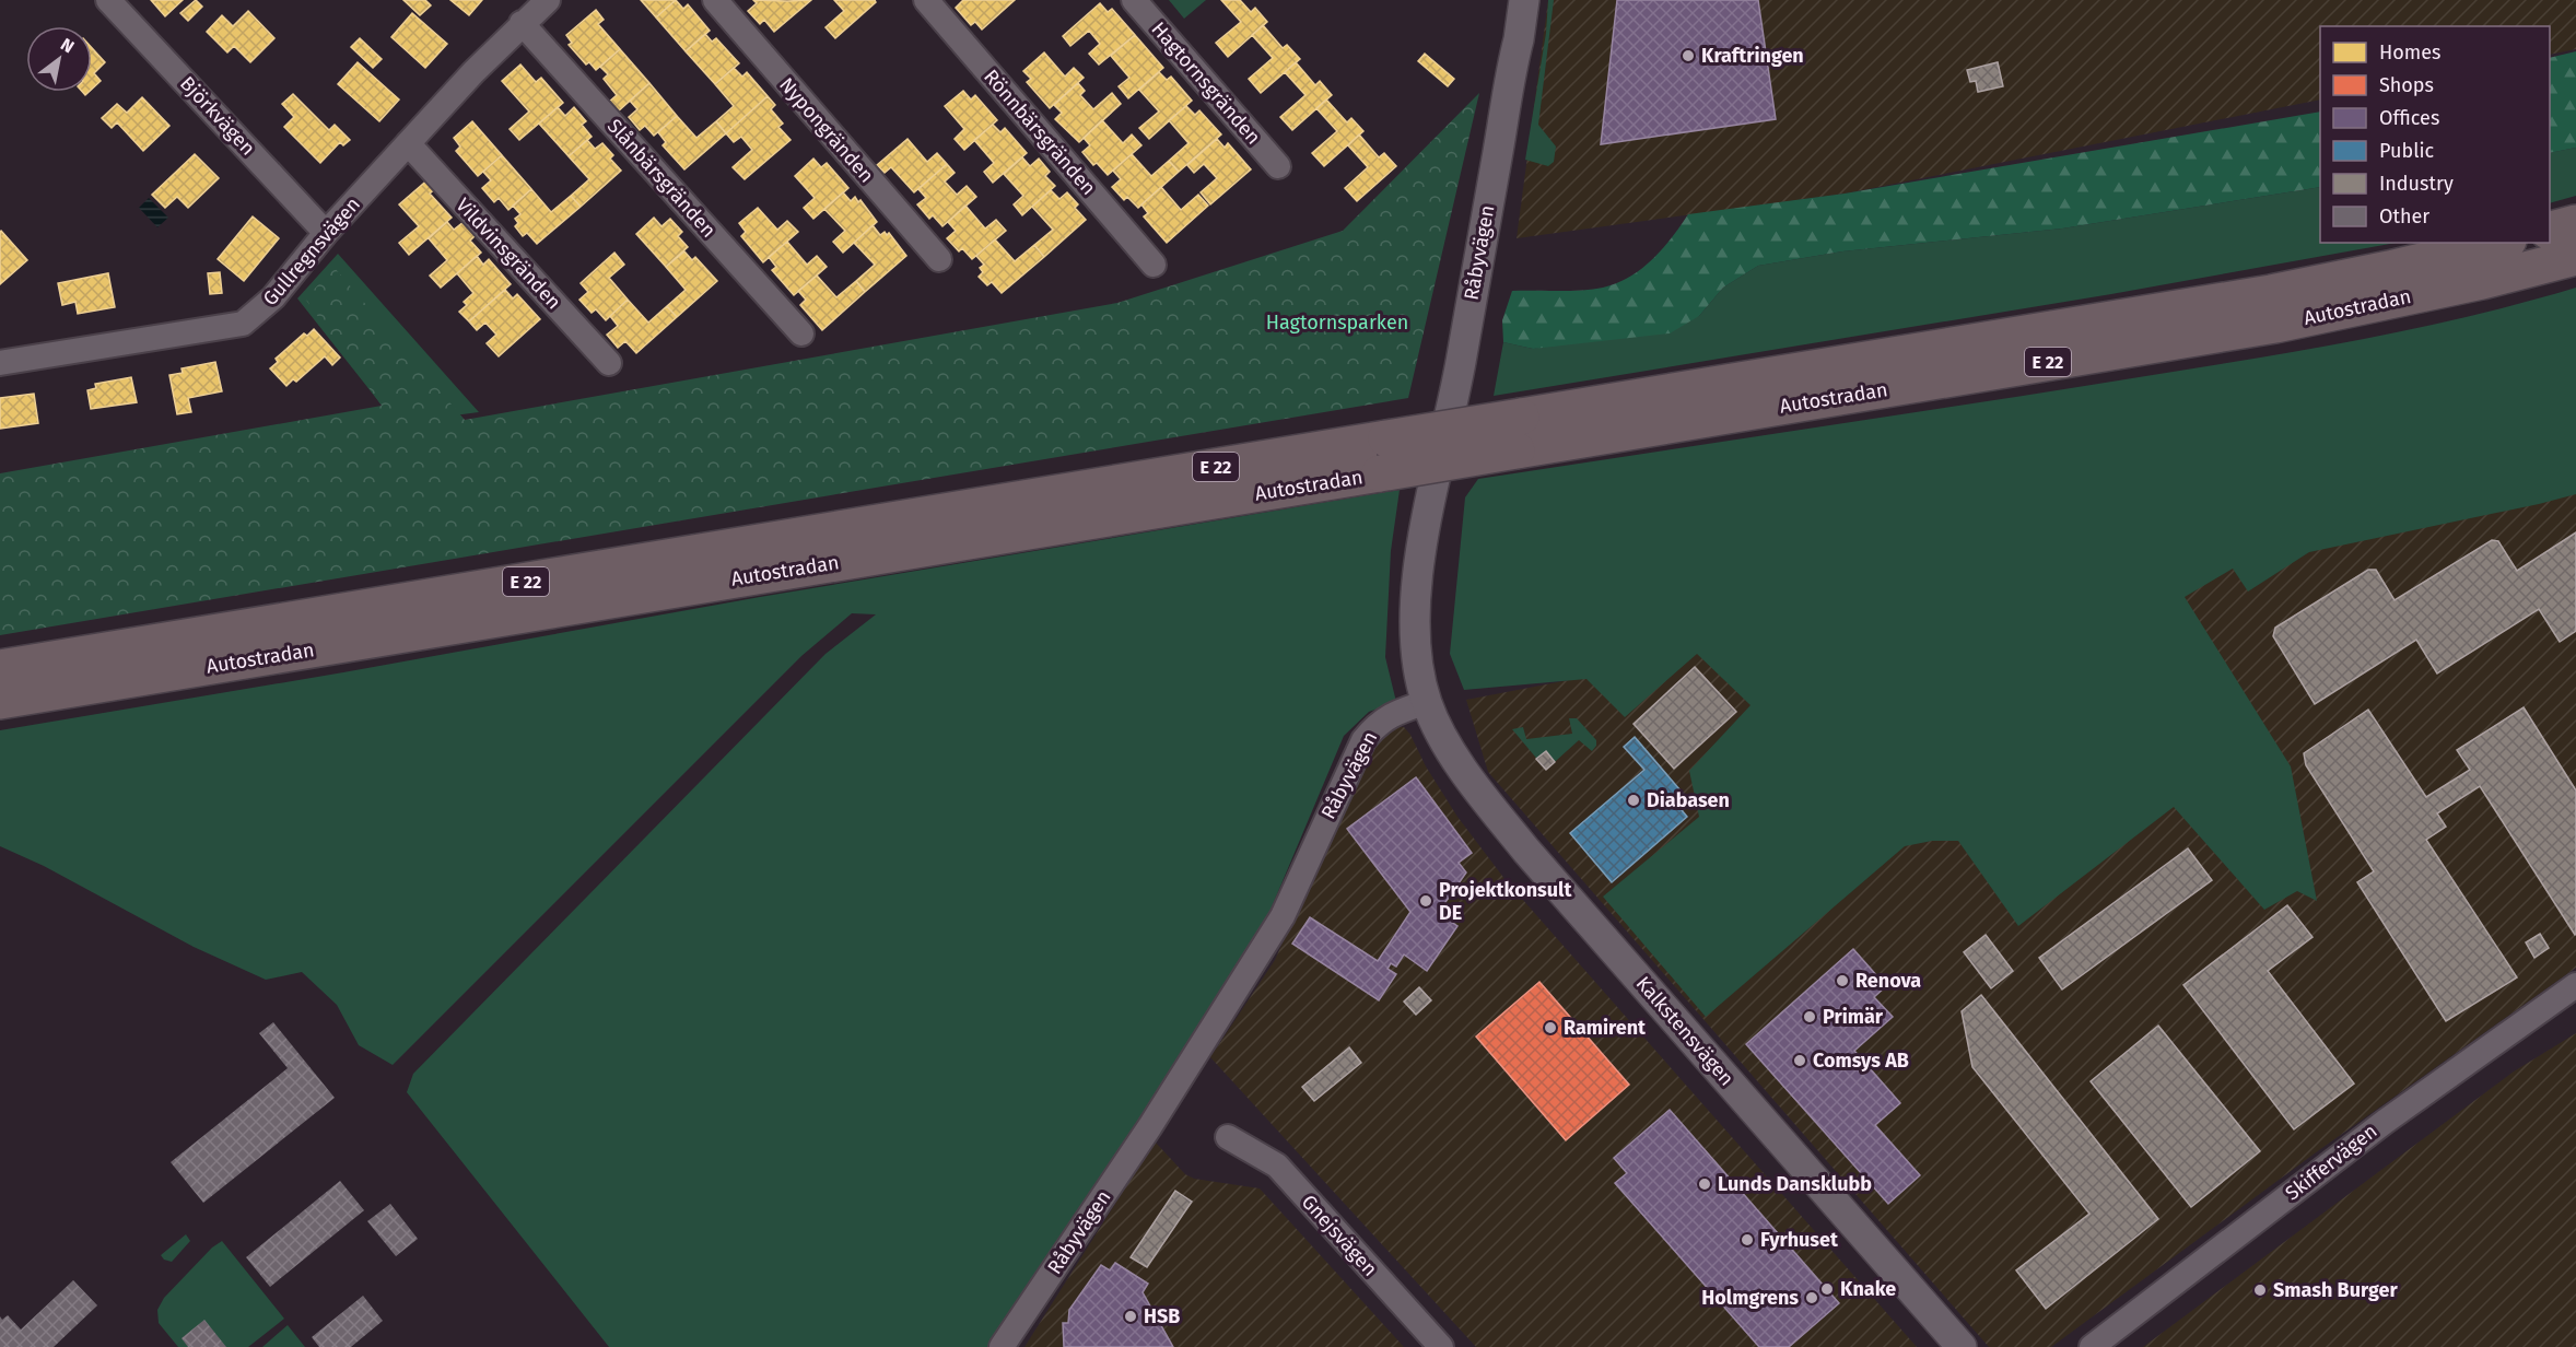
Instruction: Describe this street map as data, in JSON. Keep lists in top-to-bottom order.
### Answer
{
  "streets": {
    "highway": ["Autostradan", "E 22"],
    "street": [
      "Hagtornsgränden",
      "Björkvägen",
      "Nypongränden",
      "Rönnbärsgränden",
      "Slånbärsgränden",
      "Gullregnsvägen",
      "Råbyvägen",
      "Vildvinsgränden",
      "Kalkstensvägen",
      "Skiffervägen",
      "Gnejsvägen"
    ]
  },
  "crossings": [
    ["Björkvägen", "Gullregnsvägen"],
    ["Slånbärsgränden", "Gullregnsvägen"],
    ["Gullregnsvägen", "Vildvinsgränden"],
    ["Råbyvägen", "Kalkstensvägen"]
  ],
  "parks": ["Hagtornsparken"],
  "places": [
    "Kraftringen",
    "Diabasen",
    "Projektkonsult DE",
    "Renova",
    "Primär",
    "Ramirent",
    "Comsys AB",
    "Lunds Dansklubb",
    "Fyrhuset",
    "Knake",
    "Smash Burger",
    "Holmgrens",
    "HSB"
  ],
  "legend": [
    "Homes",
    "Shops",
    "Offices",
    "Public",
    "Industry",
    "Other"
  ],
  "north": "top right"
}
